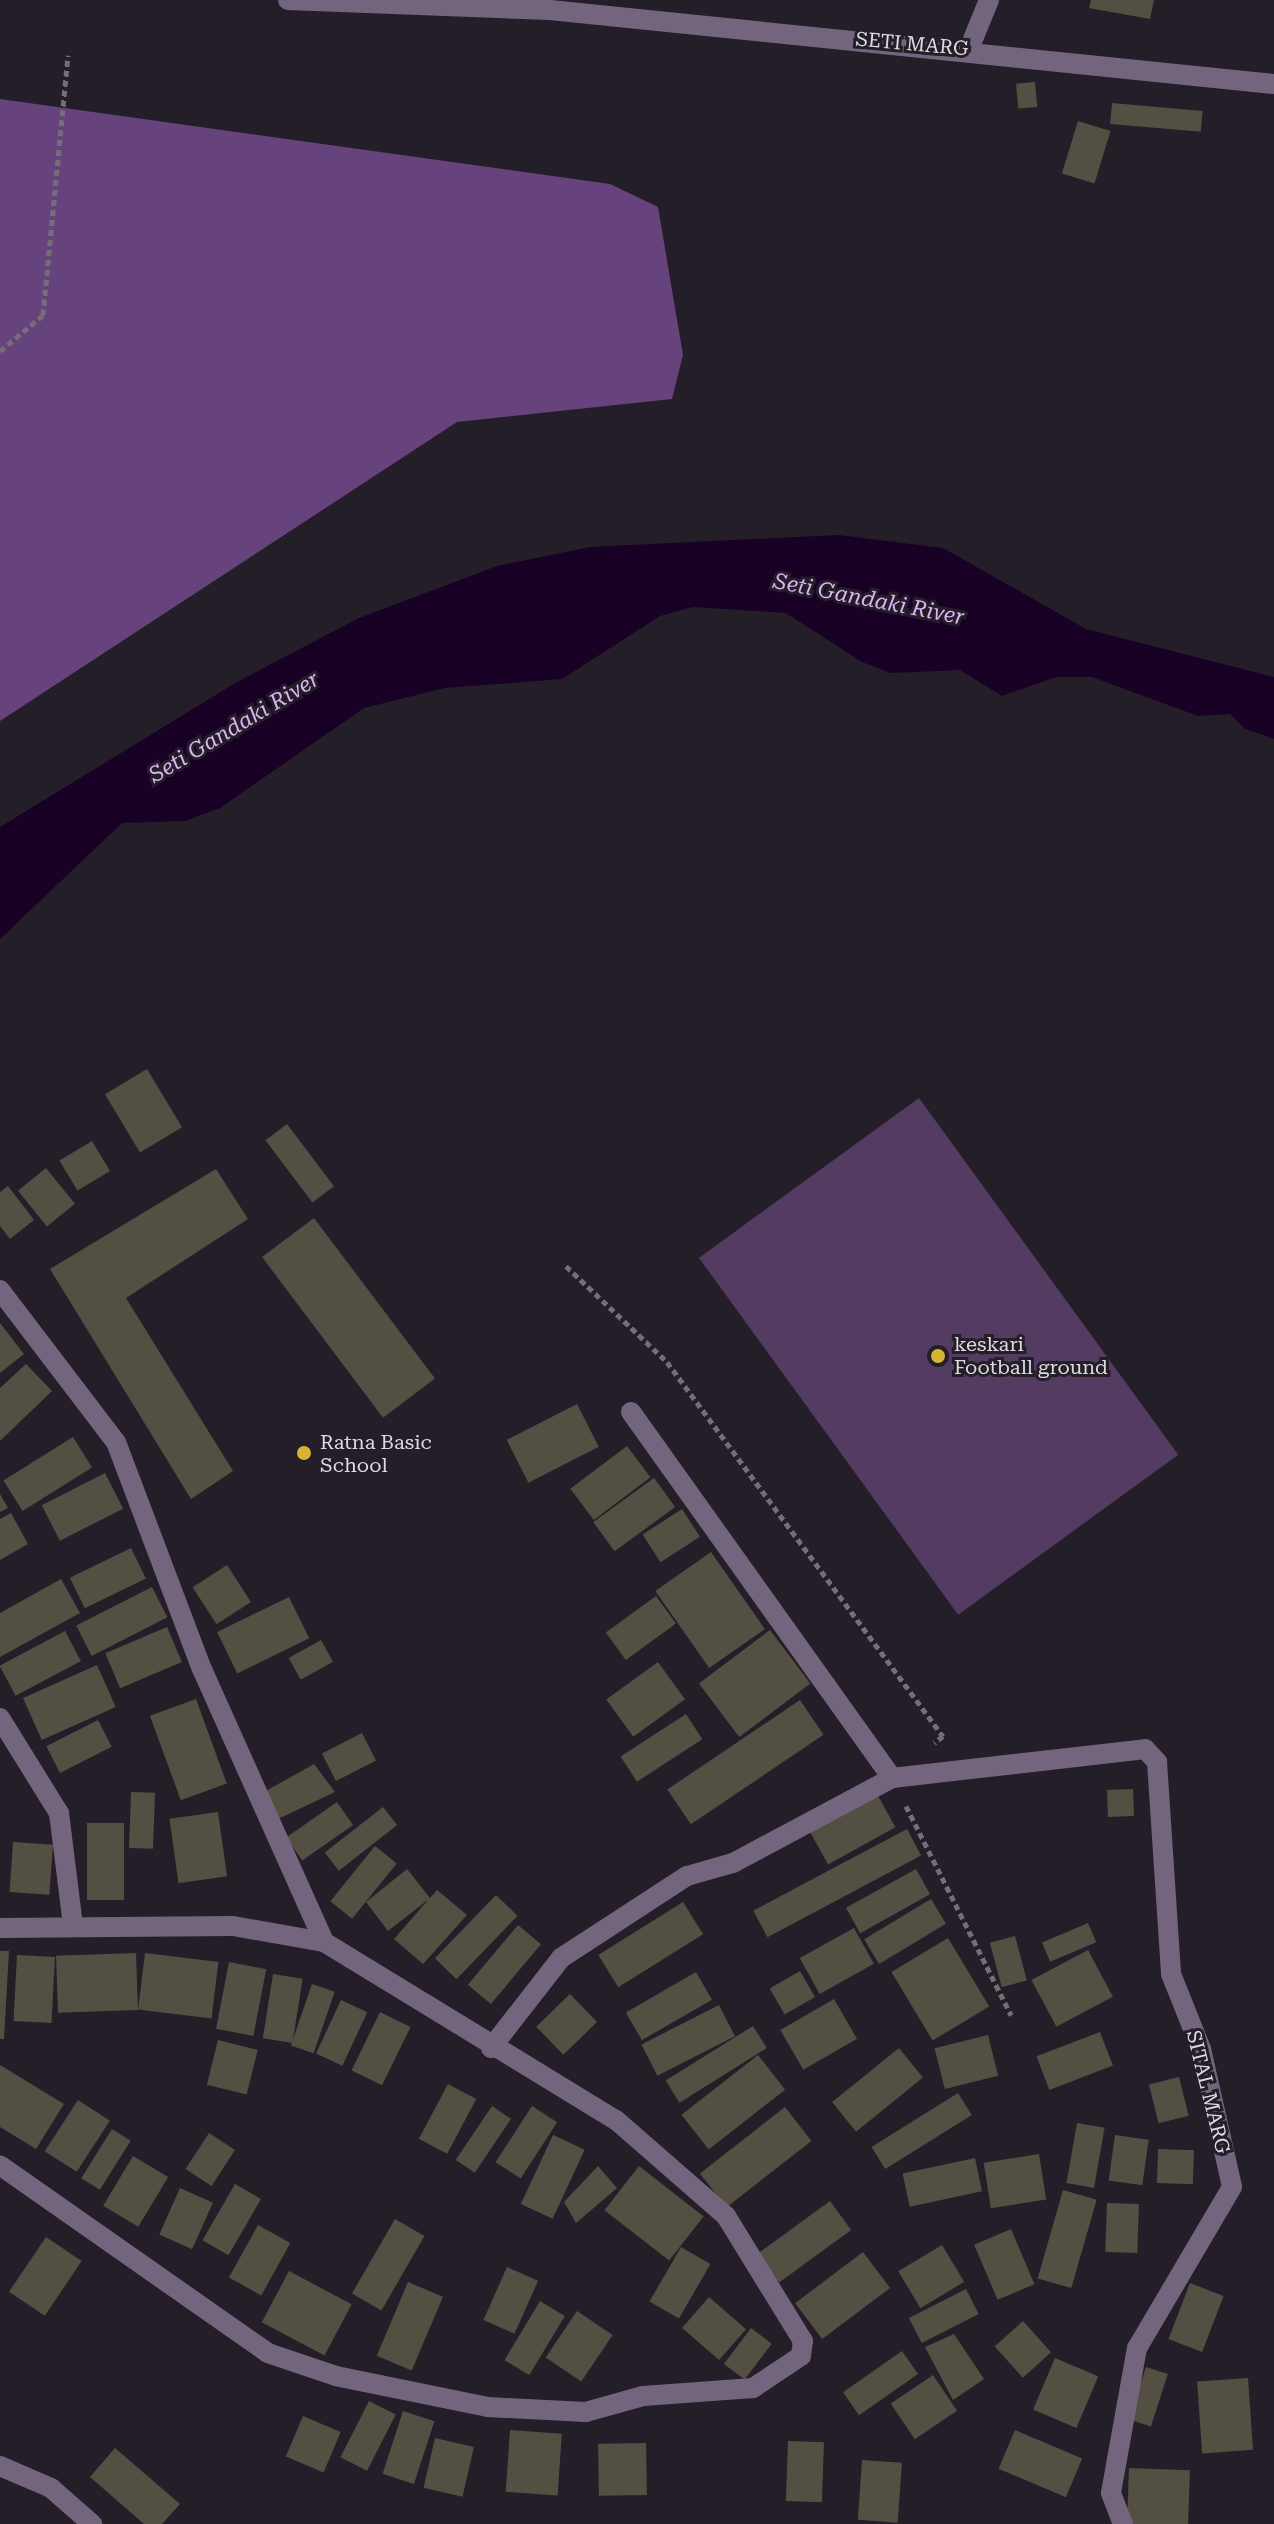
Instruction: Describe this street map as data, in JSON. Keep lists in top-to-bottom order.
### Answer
{
  "streets": {
    "street": ["SETI MARG", "SITAL MARG"]
  },
  "water": ["Seti Gandaki River"],
  "places": ["keskari Football ground", "Ratna Basic School"]
}
